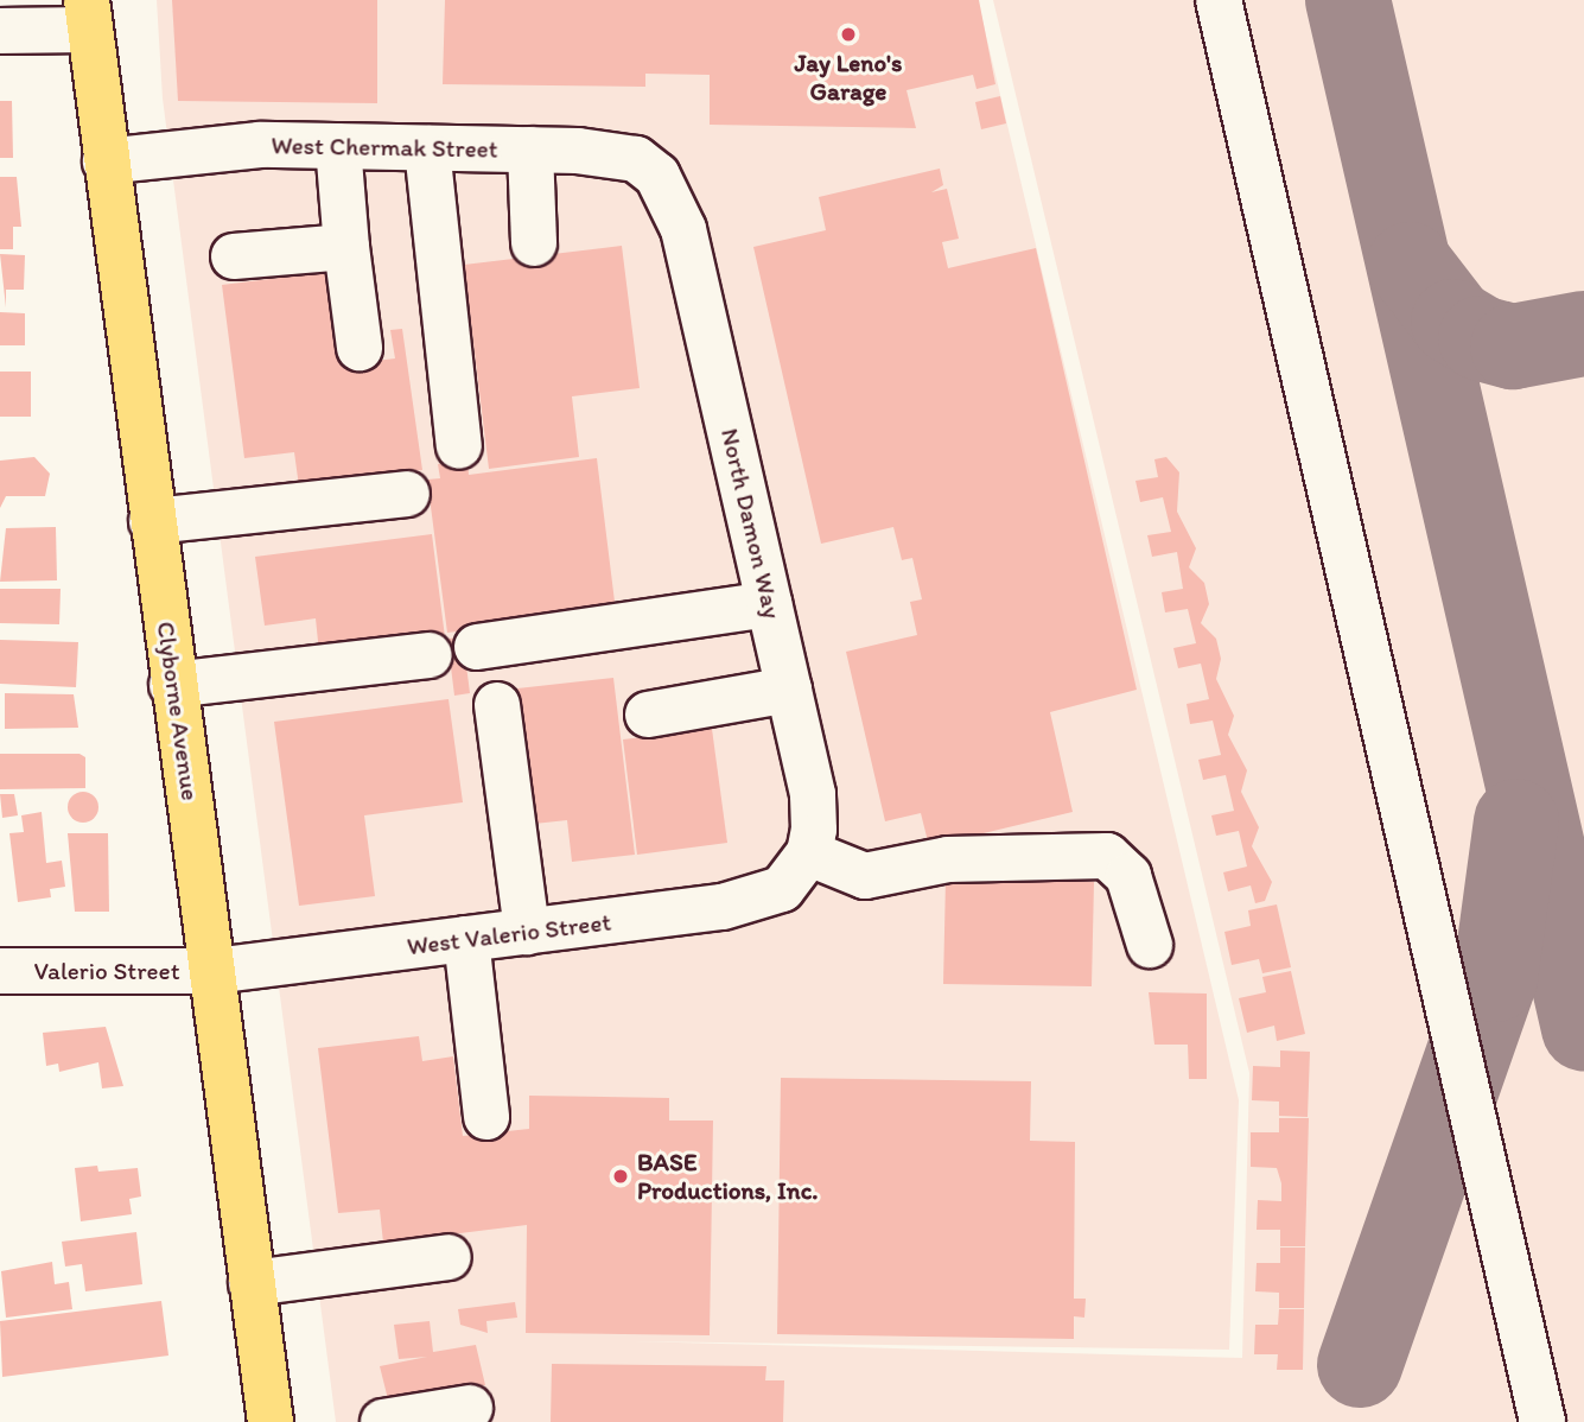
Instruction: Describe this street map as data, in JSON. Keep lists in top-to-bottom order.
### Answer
{
  "streets": {
    "main road": ["Clyborne Avenue"],
    "street": [
      "West Chermak Street",
      "North Damon Way",
      "West Valerio Street",
      "Valerio Street"
    ]
  },
  "crossings": [
    ["West Chermak Street", "North Damon Way"],
    ["West Chermak Street", "Clyborne Avenue"],
    ["North Damon Way", "West Valerio Street"],
    ["Clyborne Avenue", "West Valerio Street"],
    ["Clyborne Avenue", "Valerio Street"],
    ["West Valerio Street", "Valerio Street"]
  ],
  "places": ["Jay Leno's Garage", "BASE Productions, Inc."]
}
